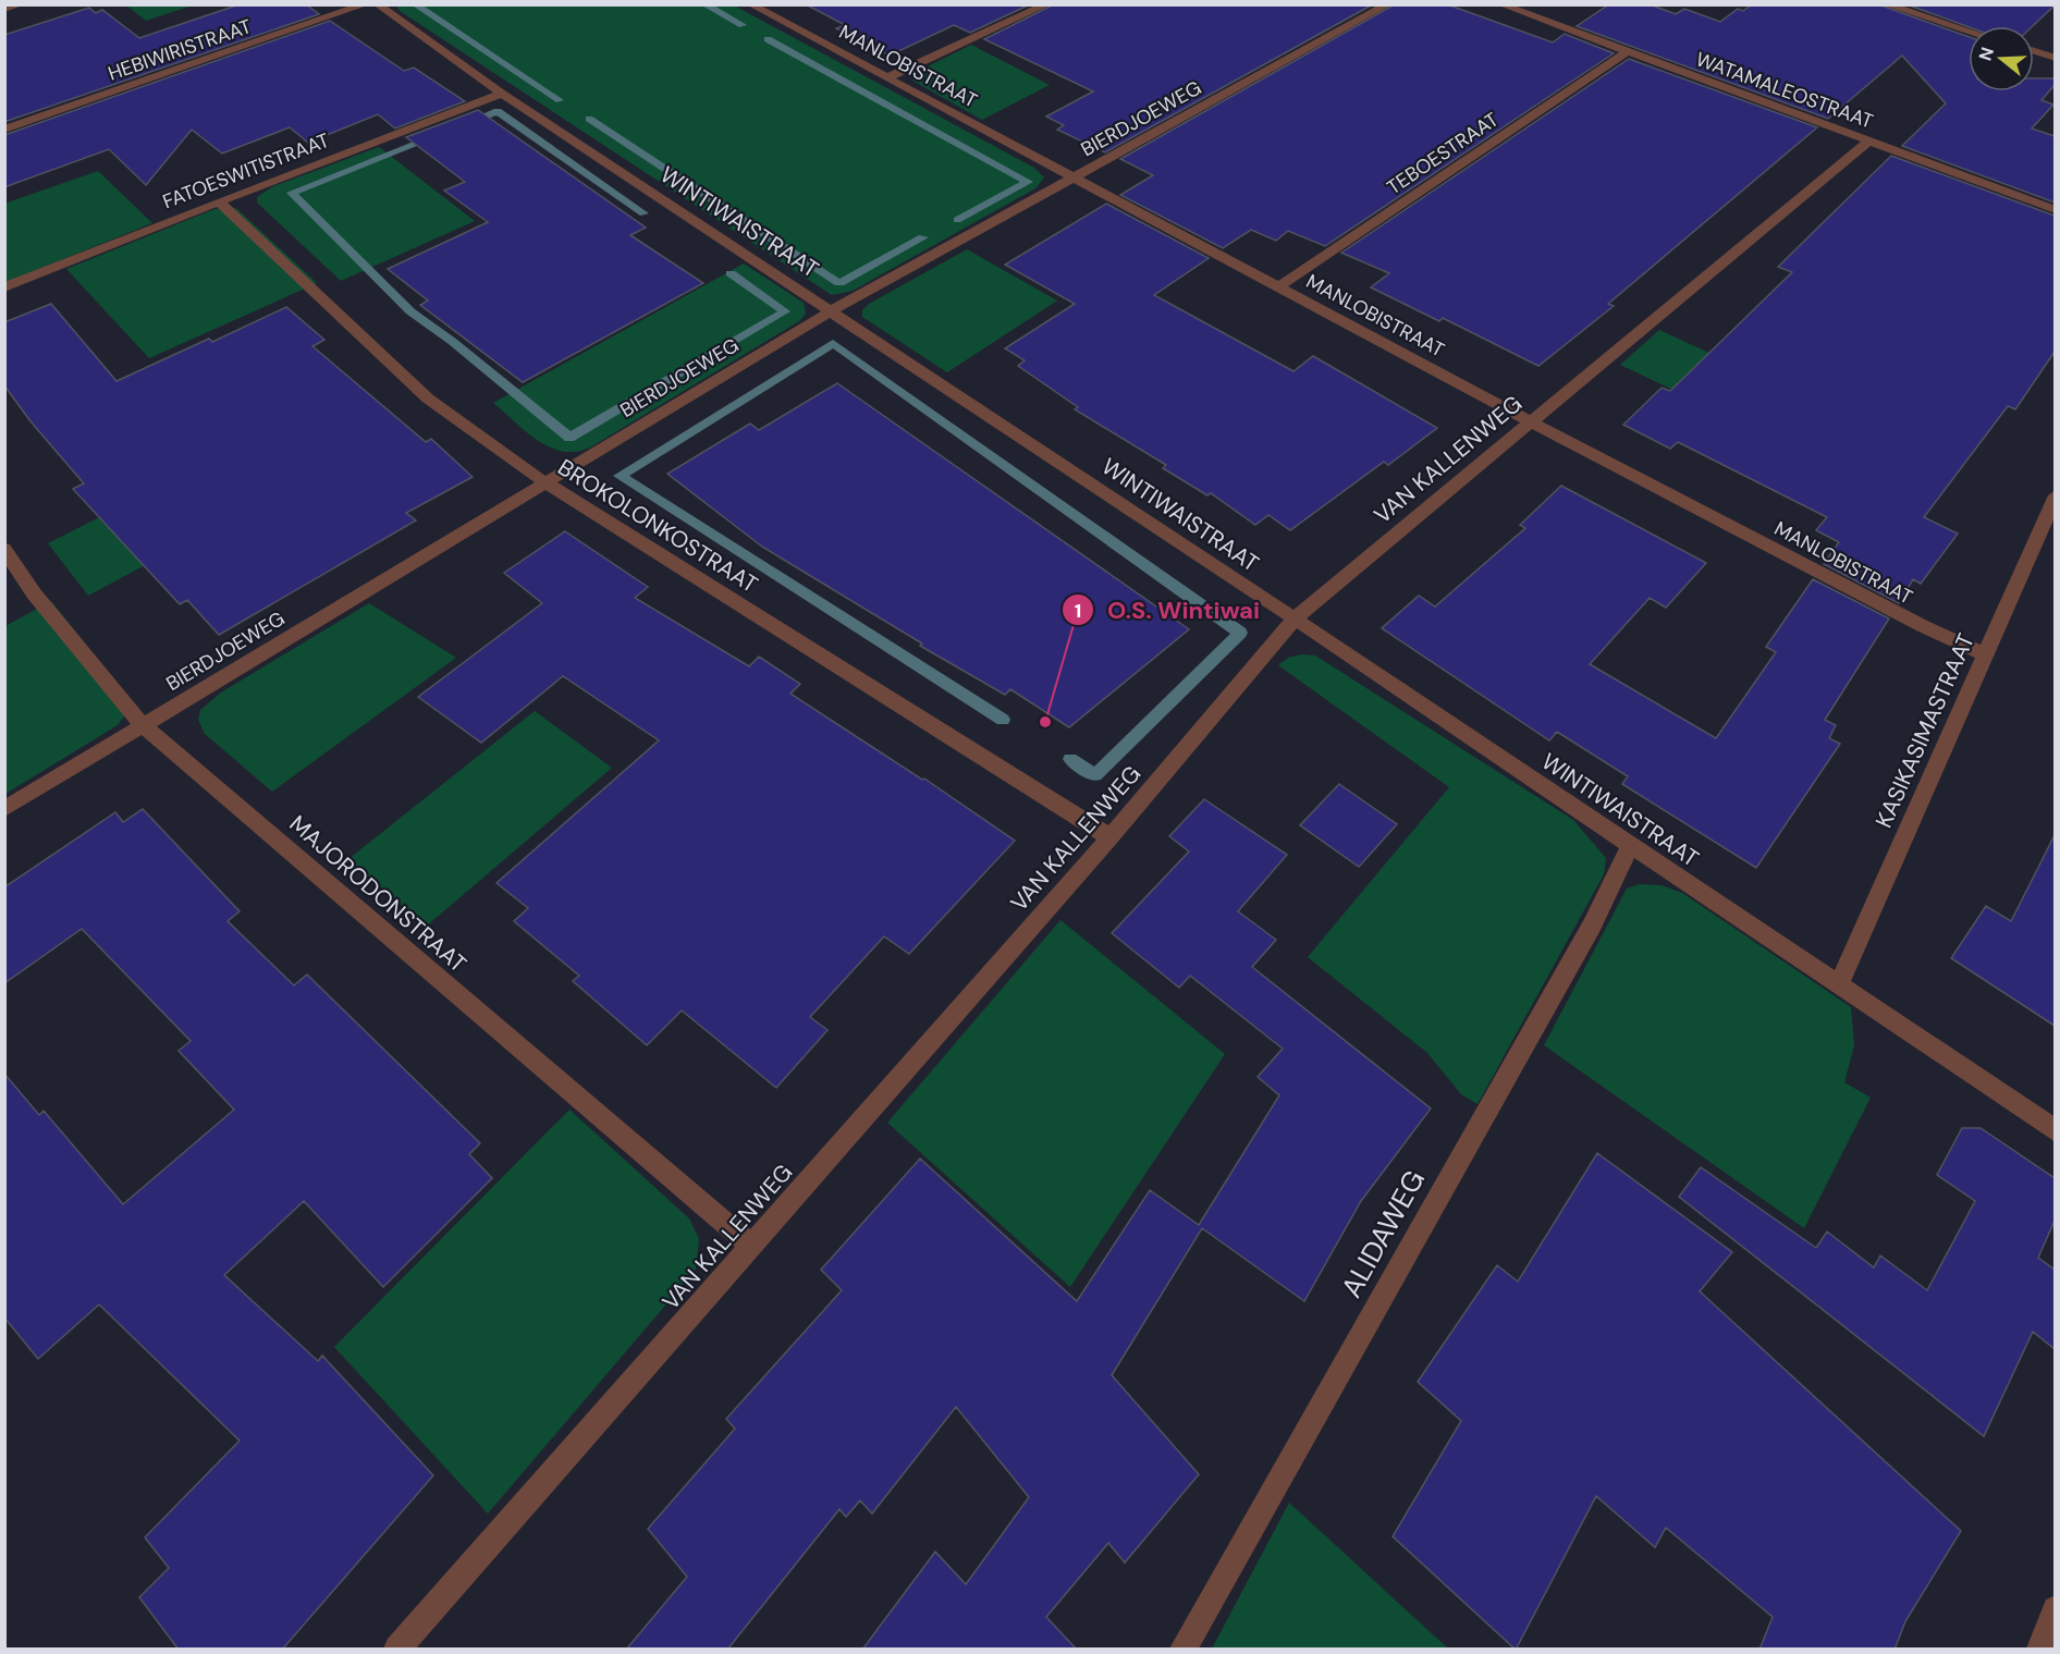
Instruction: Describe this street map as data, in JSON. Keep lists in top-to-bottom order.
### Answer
{
  "streets": {
    "street": [
      "HEBIWIRISTRAAT",
      "MANLOBISTRAAT",
      "WATAMALEOSTRAAT",
      "BIERDJOEWEG",
      "TEBOESTRAAT",
      "FATOESWITISTRAAT",
      "WINTIWAISTRAAT",
      "VAN KALLENWEG",
      "BROKOLONKOSTRAAT",
      "KASIKASIMASTRAAT",
      "MAJORODONSTRAAT",
      "ALIDAWEG"
    ]
  },
  "crossings": [
    ["MANLOBISTRAAT", "BIERDJOEWEG"],
    ["MANLOBISTRAAT", "TEBOESTRAAT"],
    ["MANLOBISTRAAT", "VAN KALLENWEG"],
    ["MANLOBISTRAAT", "KASIKASIMASTRAAT"],
    ["WATAMALEOSTRAAT", "TEBOESTRAAT"],
    ["WATAMALEOSTRAAT", "VAN KALLENWEG"],
    ["BIERDJOEWEG", "WINTIWAISTRAAT"],
    ["BIERDJOEWEG", "BROKOLONKOSTRAAT"],
    ["BIERDJOEWEG", "MAJORODONSTRAAT"],
    ["FATOESWITISTRAAT", "WINTIWAISTRAAT"],
    ["FATOESWITISTRAAT", "BROKOLONKOSTRAAT"],
    ["WINTIWAISTRAAT", "VAN KALLENWEG"],
    ["WINTIWAISTRAAT", "KASIKASIMASTRAAT"],
    ["WINTIWAISTRAAT", "ALIDAWEG"],
    ["VAN KALLENWEG", "BROKOLONKOSTRAAT"],
    ["VAN KALLENWEG", "MAJORODONSTRAAT"]
  ],
  "places": ["O.S. Wintiwai"],
  "north": "left"
}
